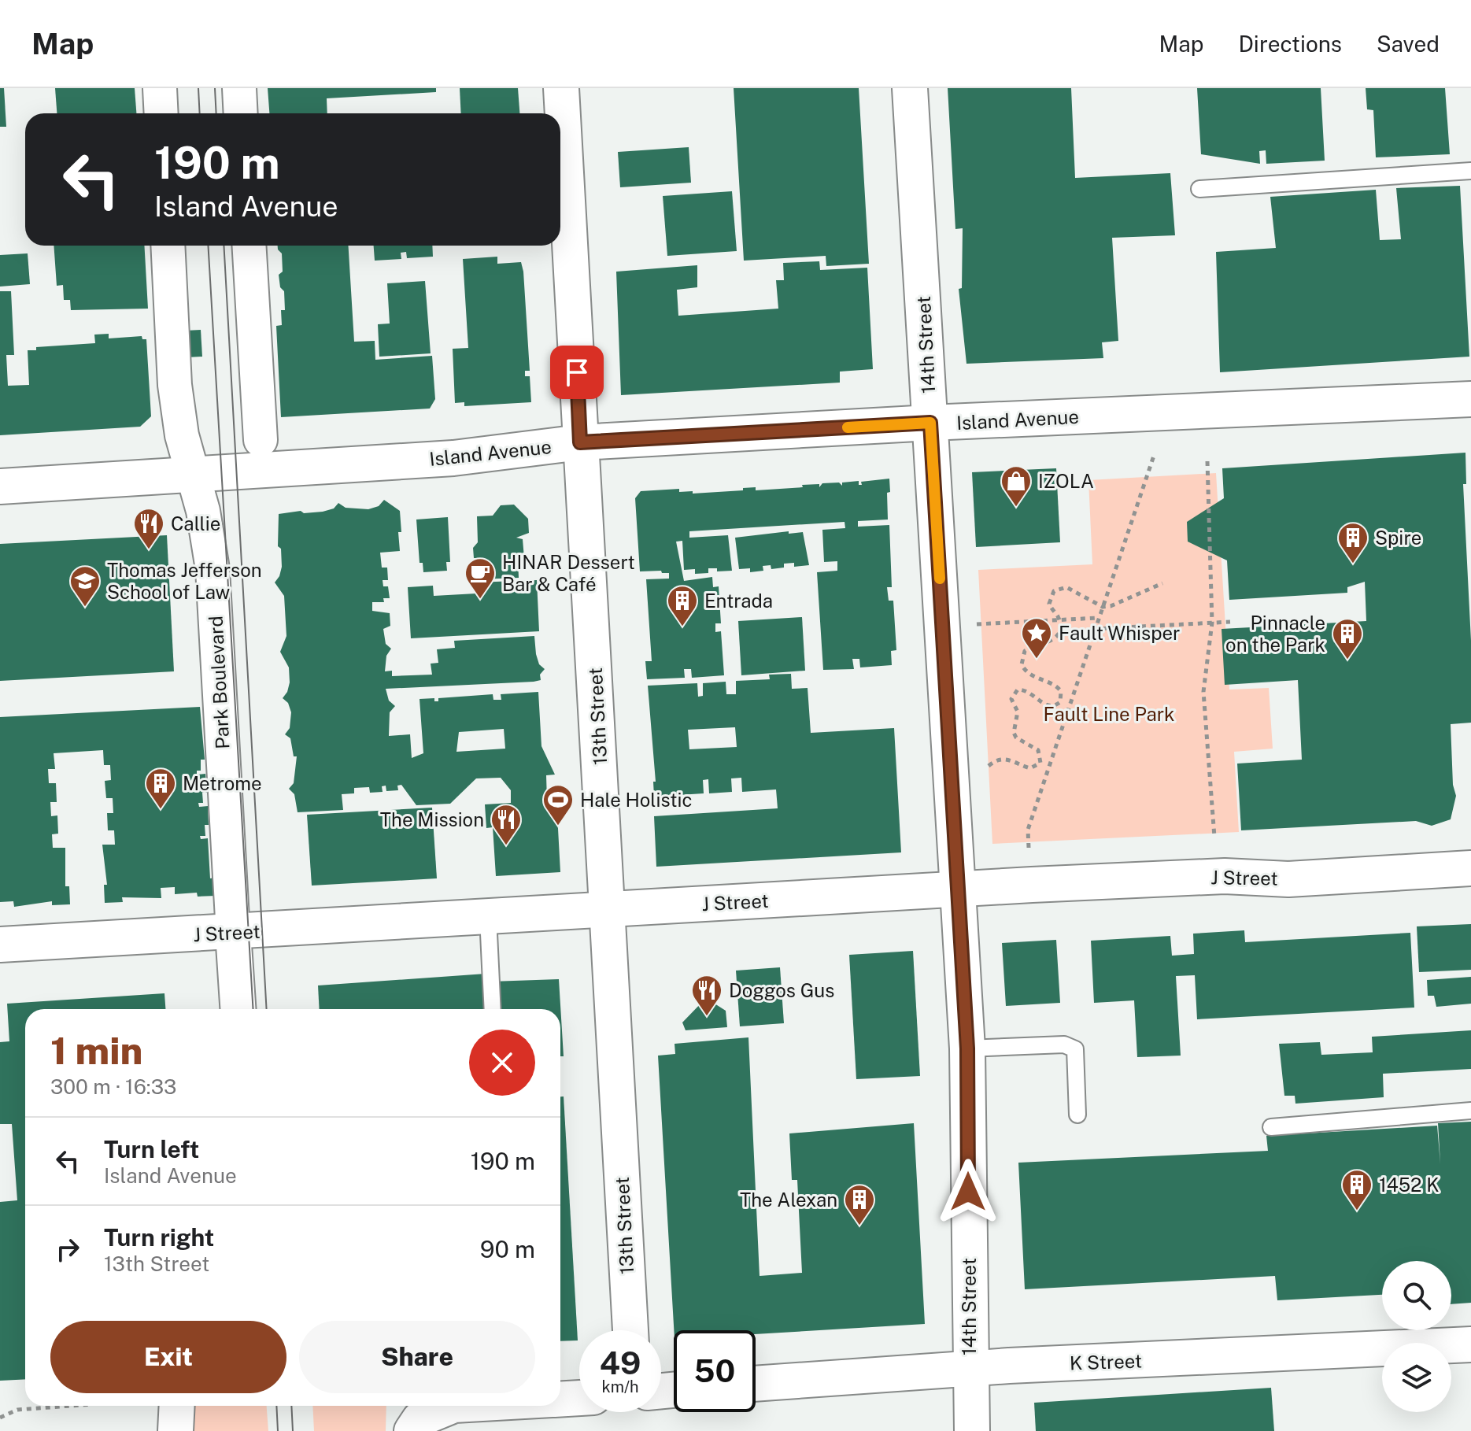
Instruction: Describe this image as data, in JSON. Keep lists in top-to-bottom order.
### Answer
{
  "streets": {
    "main road": [
      "14th Street",
      "Island Avenue",
      "Park Boulevard",
      "13th Street",
      "J Street",
      "K Street"
    ]
  },
  "crossings": [
    ["14th Street", "Island Avenue"],
    ["14th Street", "J Street"],
    ["14th Street", "K Street"],
    ["Island Avenue", "Park Boulevard"],
    ["Island Avenue", "13th Street"],
    ["Park Boulevard", "J Street"],
    ["13th Street", "J Street"]
  ],
  "parks": ["Fault Line Park"],
  "places": {
    "shop": ["IZOLA"],
    "restaurant": ["Callie", "The Mission", "Doggos Gus"],
    "building": [
      "Spire",
      "Entrada",
      "Pinnacle on the Park",
      "Metrome",
      "1452 K",
      "The Alexan"
    ],
    "cafe": ["HINAR Dessert Bar & Café"],
    "school or university": ["Thomas Jefferson School of Law"],
    "place": ["Fault Whisper"],
    "sports": ["Hale Holistic"]
  },
  "page": {
    "header": "Map",
    "nav": ["Map", "Directions", "Saved"],
    "turn": ["190 m", "Island Avenue"],
    "heading": ["1 min", "300 m · 16:33"],
    "list": [
      {
        "name": "Turn left",
        "note": "Island Avenue",
        "value": "190 m"
      },
      {
        "name": "Turn right",
        "note": "13th Street",
        "value": "90 m"
      }
    ],
    "buttons": ["Exit", "Share"],
    "speed": "49 km/h",
    "limit": "50"
  }
}
